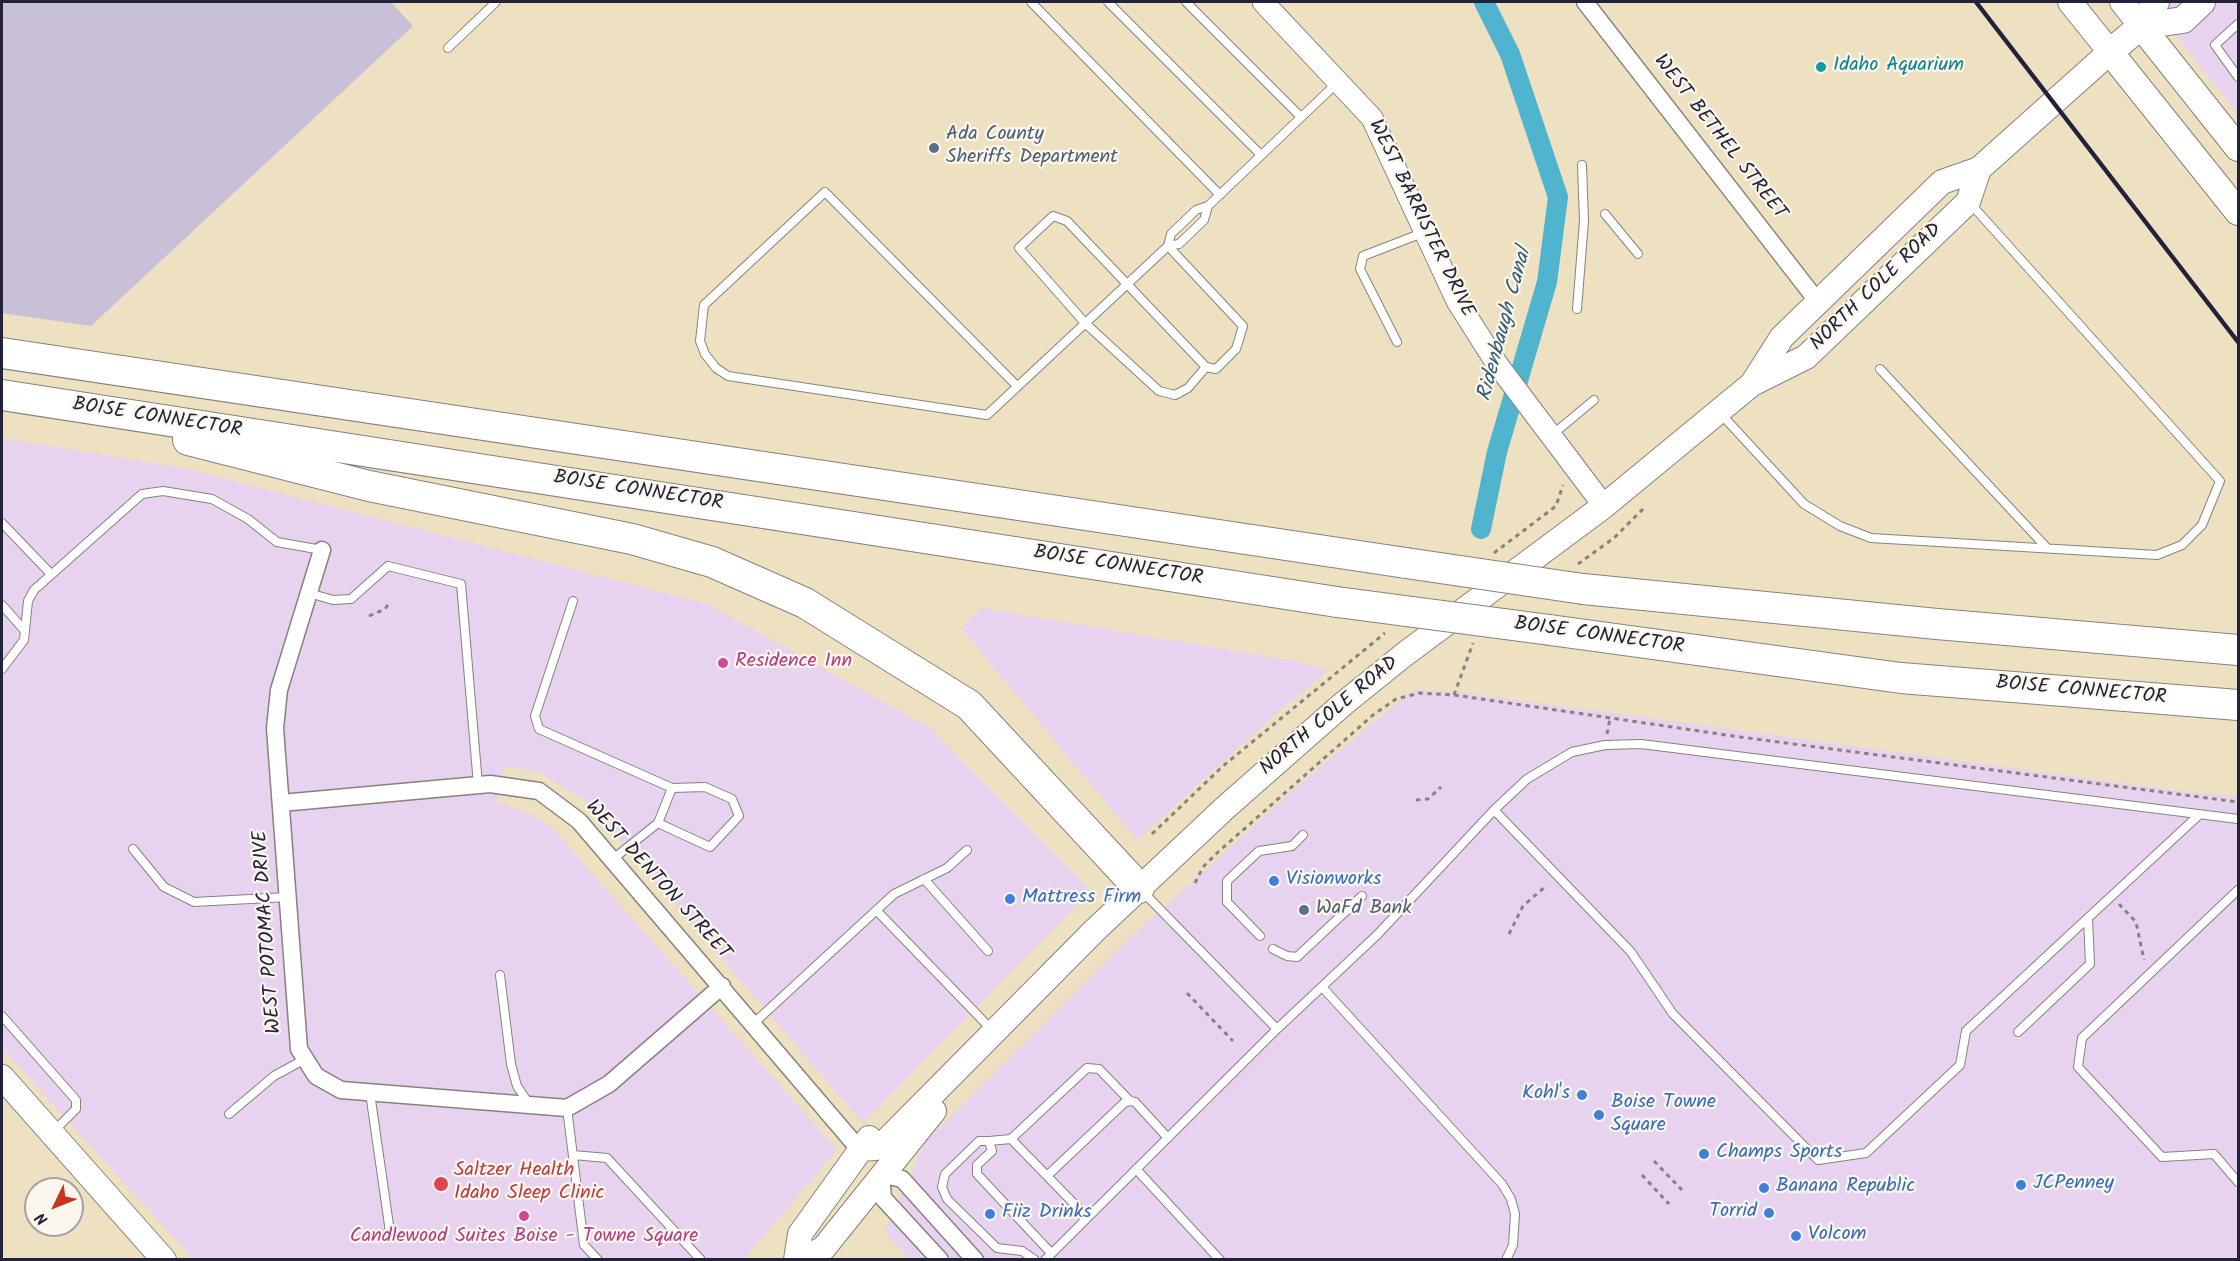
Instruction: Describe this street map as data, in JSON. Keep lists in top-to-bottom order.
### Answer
{
  "streets": {
    "highway": ["BOISE CONNECTOR"],
    "main road": ["NORTH COLE ROAD"],
    "street": [
      "WEST BETHEL STREET",
      "WEST BARRISTER DRIVE",
      "WEST DENTON STREET",
      "WEST POTOMAC DRIVE"
    ]
  },
  "crossings": [
    ["WEST BETHEL STREET", "NORTH COLE ROAD"],
    ["WEST BARRISTER DRIVE", "NORTH COLE ROAD"],
    ["NORTH COLE ROAD", "WEST DENTON STREET"],
    ["WEST DENTON STREET", "WEST POTOMAC DRIVE"]
  ],
  "water": ["Ridenbaugh Canal"],
  "places": [
    "Idaho Aquarium",
    "Ada County Sheriffs Department",
    "Residence Inn",
    "Visionworks",
    "Mattress Firm",
    "WaFd Bank",
    "Kohl's",
    "Boise Towne Square",
    "Champs Sports",
    "Saltzer Health Idaho Sleep Clinic",
    "JCPenney",
    "Banana Republic",
    "Torrid",
    "Fiiz Drinks",
    "Candlewood Suites Boise - Towne Square",
    "Volcom"
  ],
  "north": "bottom left"
}
